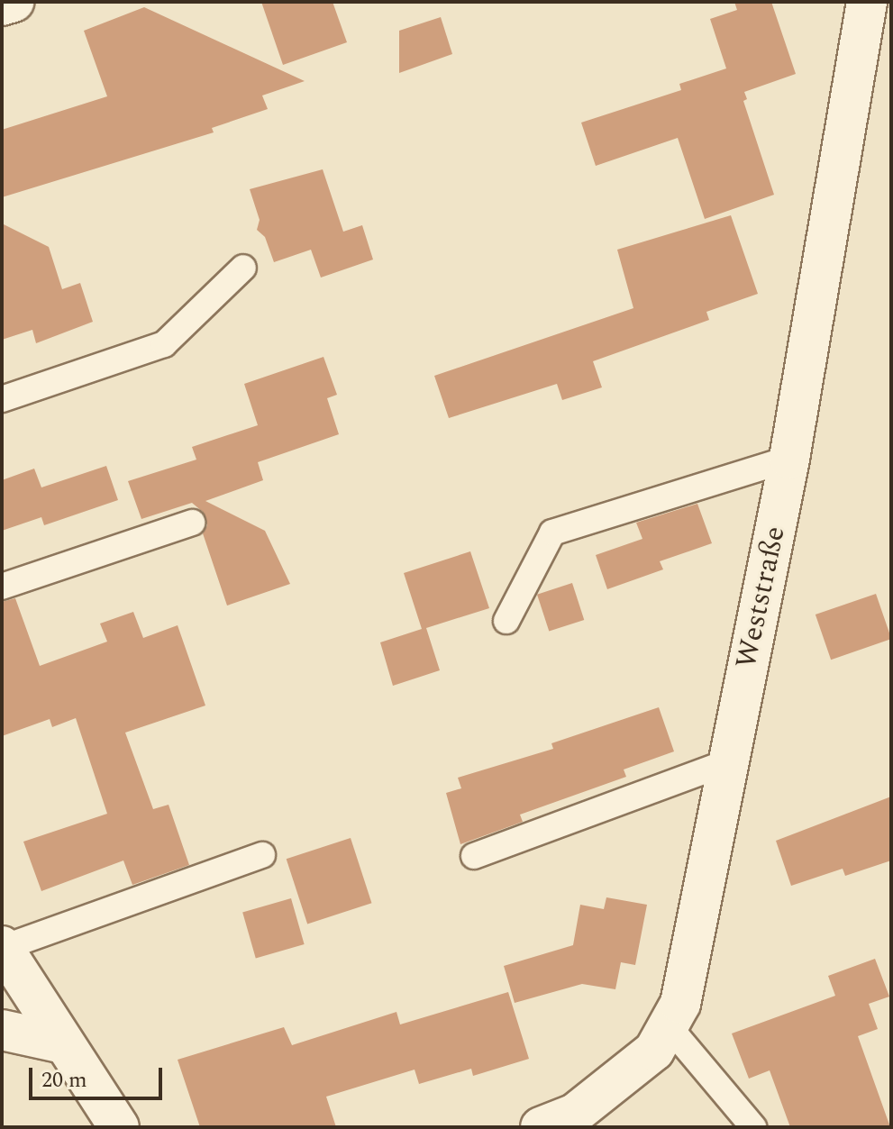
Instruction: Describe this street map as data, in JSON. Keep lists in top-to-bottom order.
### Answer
{
  "streets": {
    "street": ["Weststraße"]
  },
  "scale_bar": "20 m"
}
